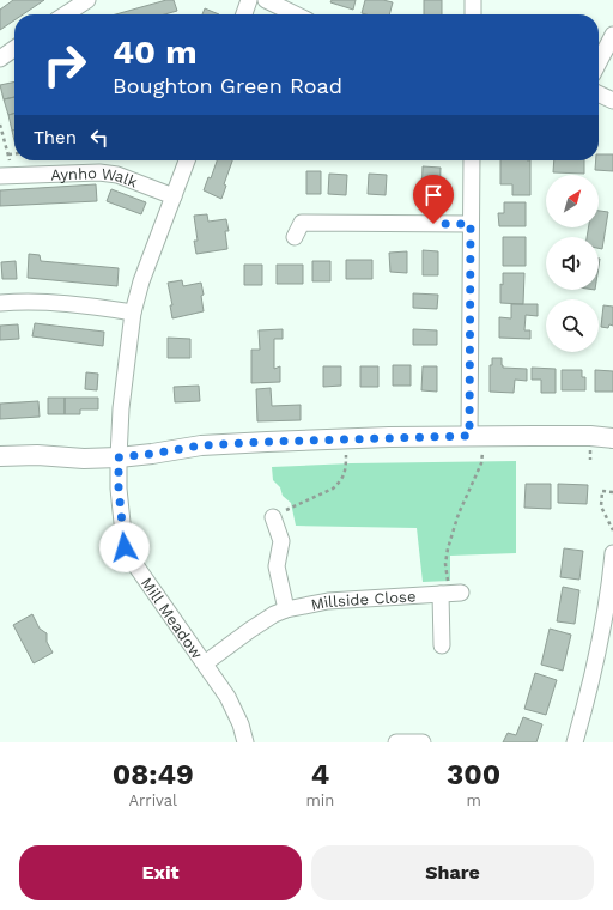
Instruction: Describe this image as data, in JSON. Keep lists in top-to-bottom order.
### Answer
{
  "streets": {
    "street": ["Aynho Walk", "Millside Close", "Mill Meadow"]
  },
  "crossings": [
    ["Aynho Walk", "Mill Meadow"],
    ["Millside Close", "Mill Meadow"]
  ],
  "north": "top right",
  "page": {
    "turn": ["40 m", "Boughton Green Road"],
    "then": "Then",
    "eta": [
      "08:49",
      "Arrival",
      "4",
      "min",
      "300",
      "m"
    ],
    "buttons": ["Exit", "Share"]
  }
}
